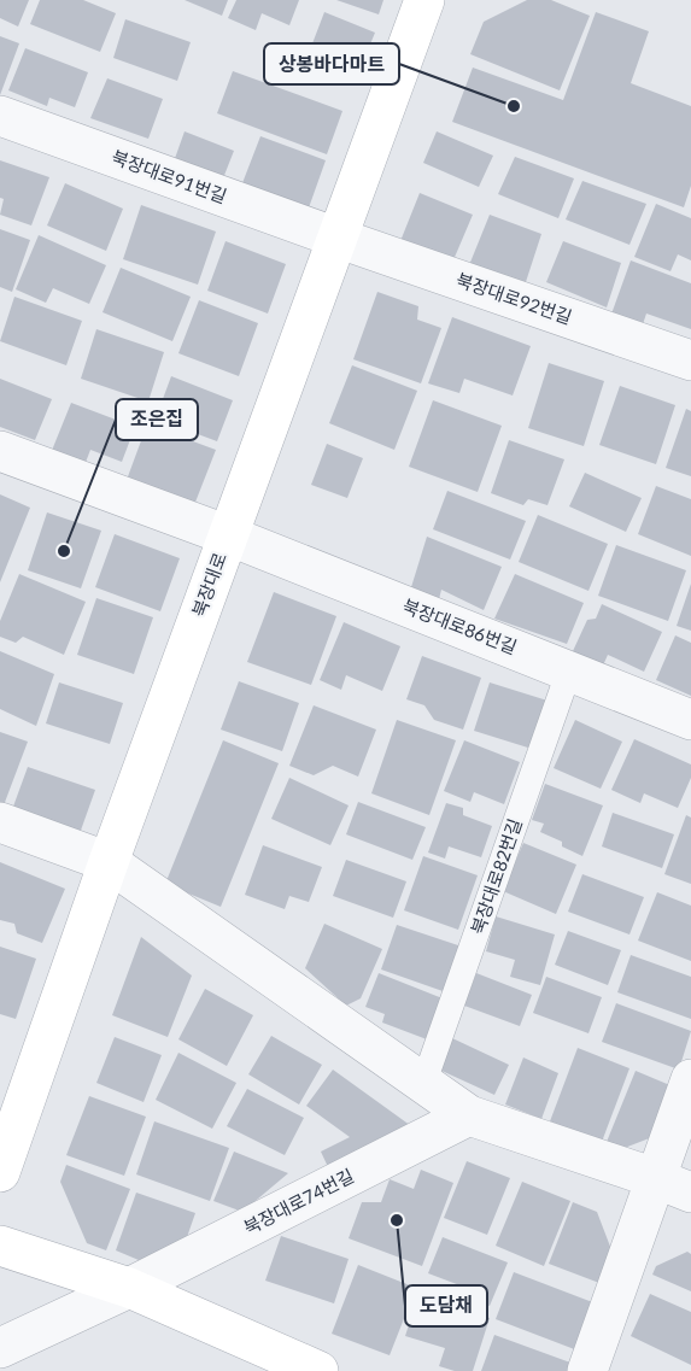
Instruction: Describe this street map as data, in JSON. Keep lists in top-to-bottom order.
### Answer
{
  "streets": {
    "street": [
      "북장대로91번길",
      "북장대로92번길",
      "북장대로",
      "북장대로86번길",
      "북장대로74번길"
    ],
    "lane": ["북장대로82번길"]
  },
  "crossings": [
    ["북장대로91번길", "북장대로92번길"],
    ["북장대로91번길", "북장대로"],
    ["북장대로92번길", "북장대로"],
    ["북장대로", "북장대로86번길"],
    ["북장대로86번길", "북장대로82번길"]
  ],
  "places": ["상봉바다마트", "조은집", "도담채"]
}
